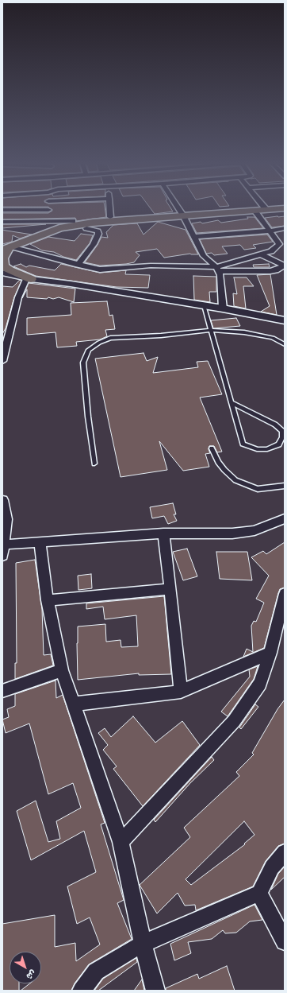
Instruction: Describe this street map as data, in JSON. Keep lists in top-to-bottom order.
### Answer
{
  "north": "bottom right"
}
